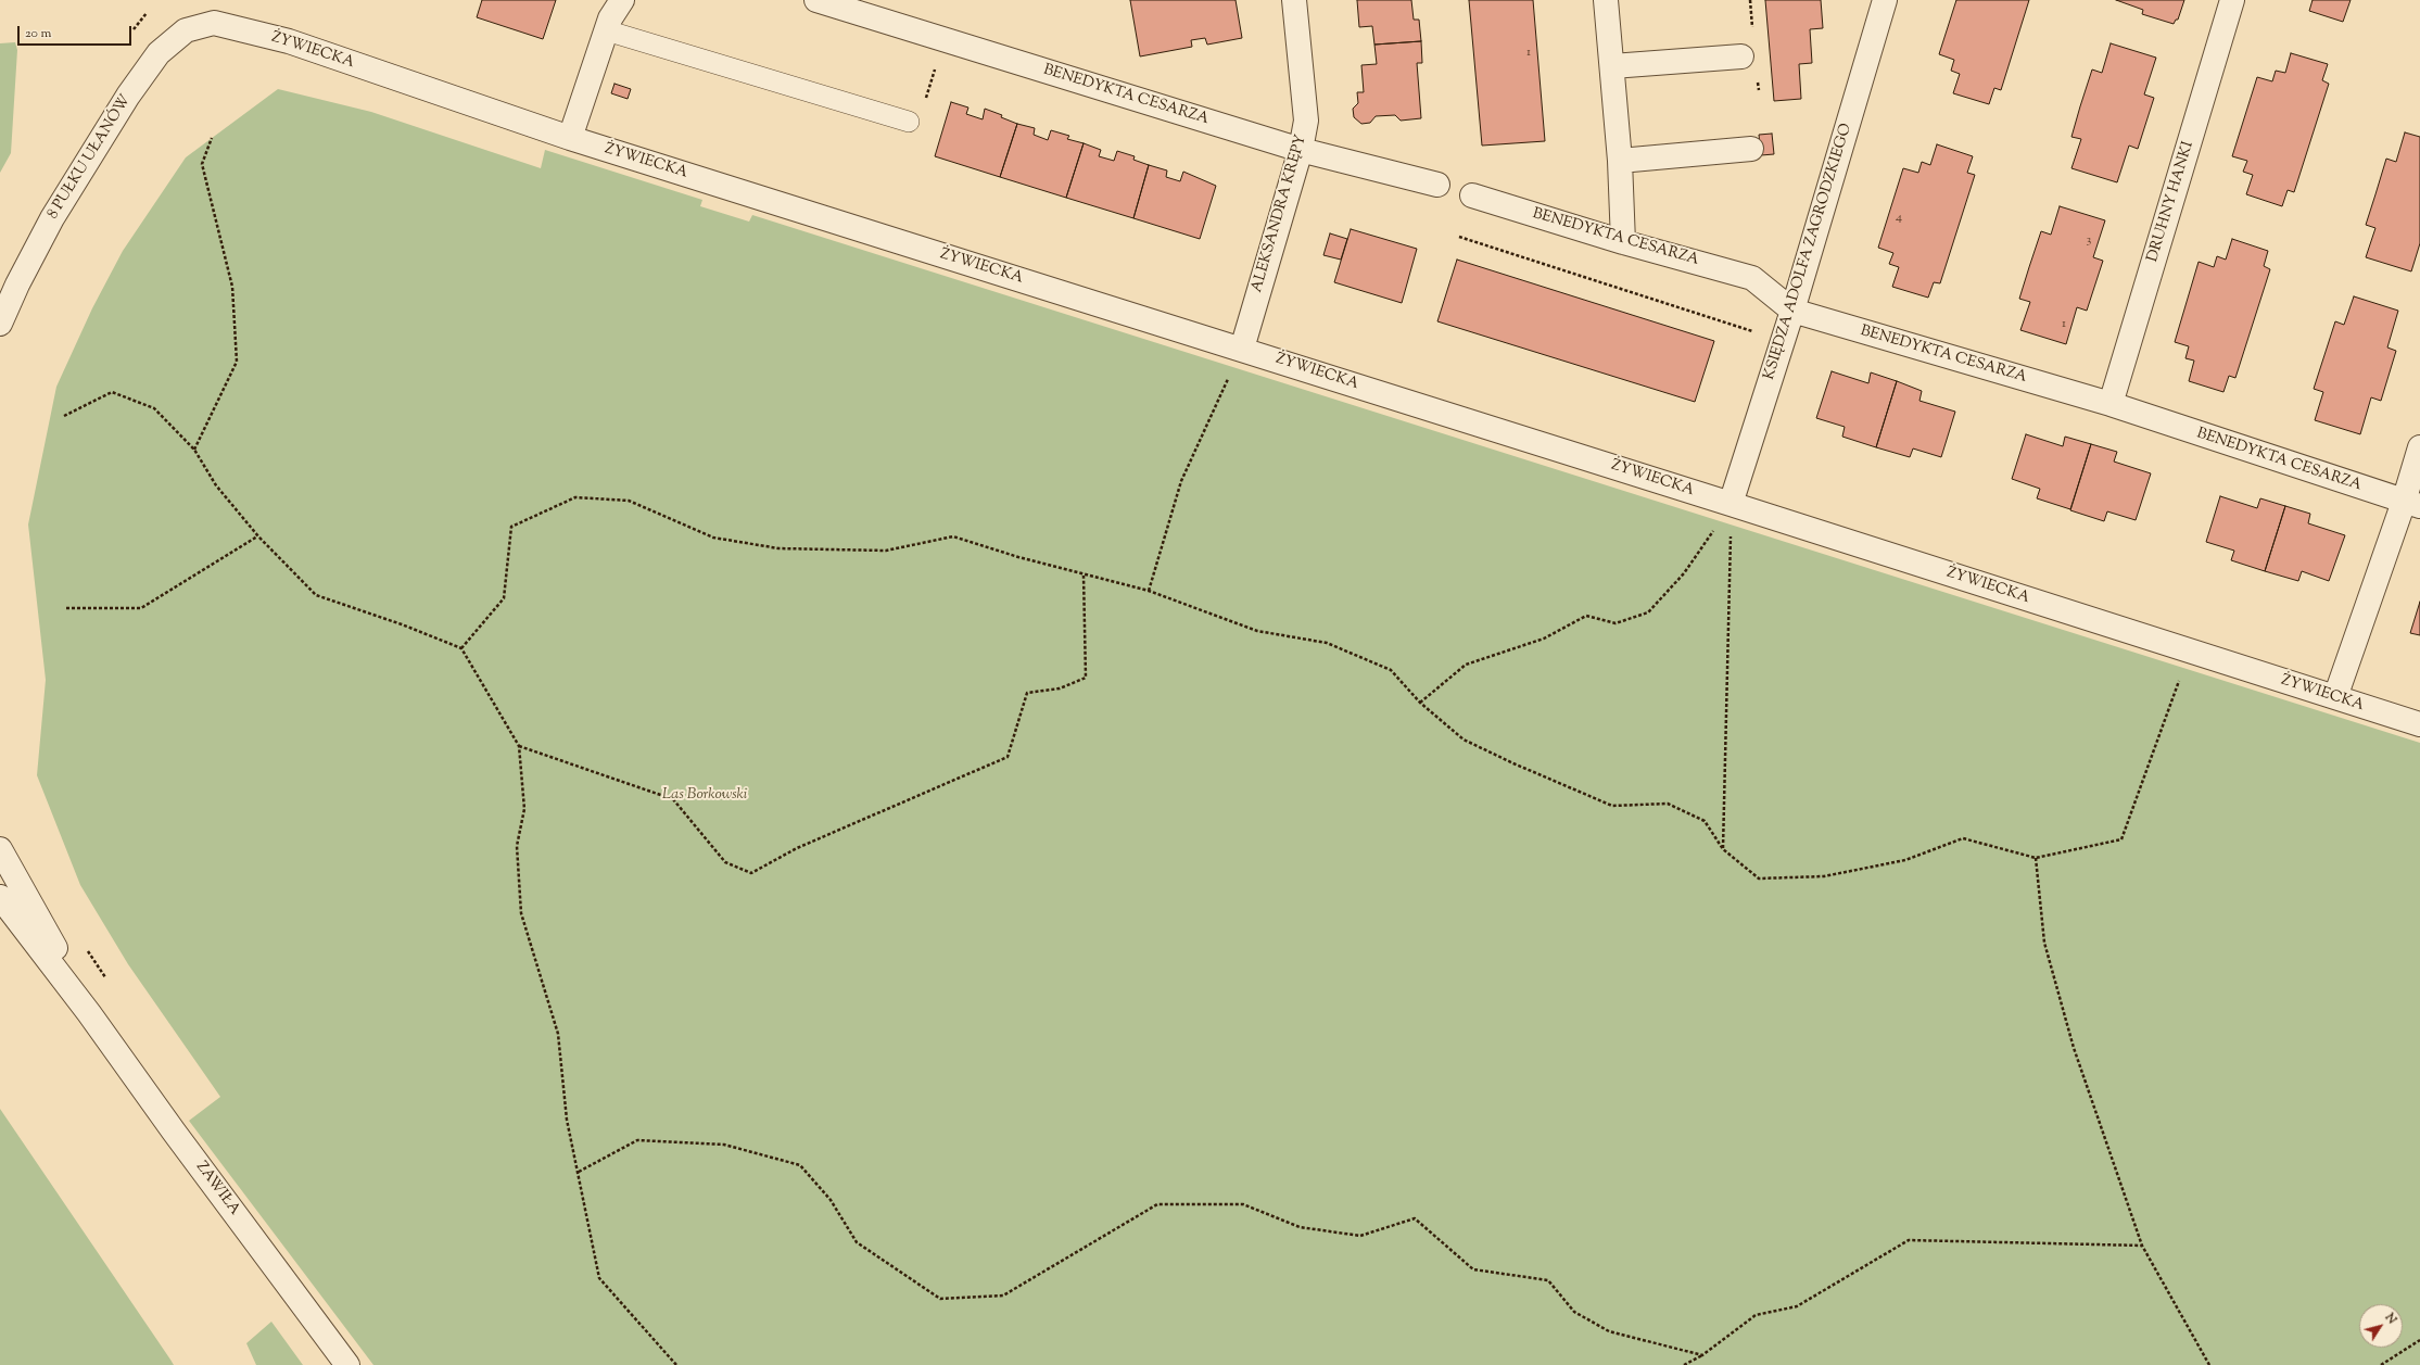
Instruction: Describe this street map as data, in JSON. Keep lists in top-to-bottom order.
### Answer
{
  "streets": {
    "street": [
      "ŻYWIECKA",
      "BENEDYKTA CESARZA",
      "8 PUŁKU UŁANÓW",
      "DRUHNY HANKI",
      "ALEKSANDRA KRĘPY",
      "KSIĘDZA ADOLFA ZAGRODZKIEGO",
      "ZAWIŁA"
    ]
  },
  "crossings": [
    ["ŻYWIECKA", "8 PUŁKU UŁANÓW"],
    ["ŻYWIECKA", "ALEKSANDRA KRĘPY"],
    ["ŻYWIECKA", "KSIĘDZA ADOLFA ZAGRODZKIEGO"],
    ["BENEDYKTA CESARZA", "DRUHNY HANKI"],
    ["BENEDYKTA CESARZA", "ALEKSANDRA KRĘPY"],
    ["BENEDYKTA CESARZA", "KSIĘDZA ADOLFA ZAGRODZKIEGO"]
  ],
  "parks": ["Las Borkowski"],
  "house_numbers": [
    "1",
    "4",
    "3",
    "1"
  ],
  "scale_bar": "20 m",
  "north": "top right"
}
